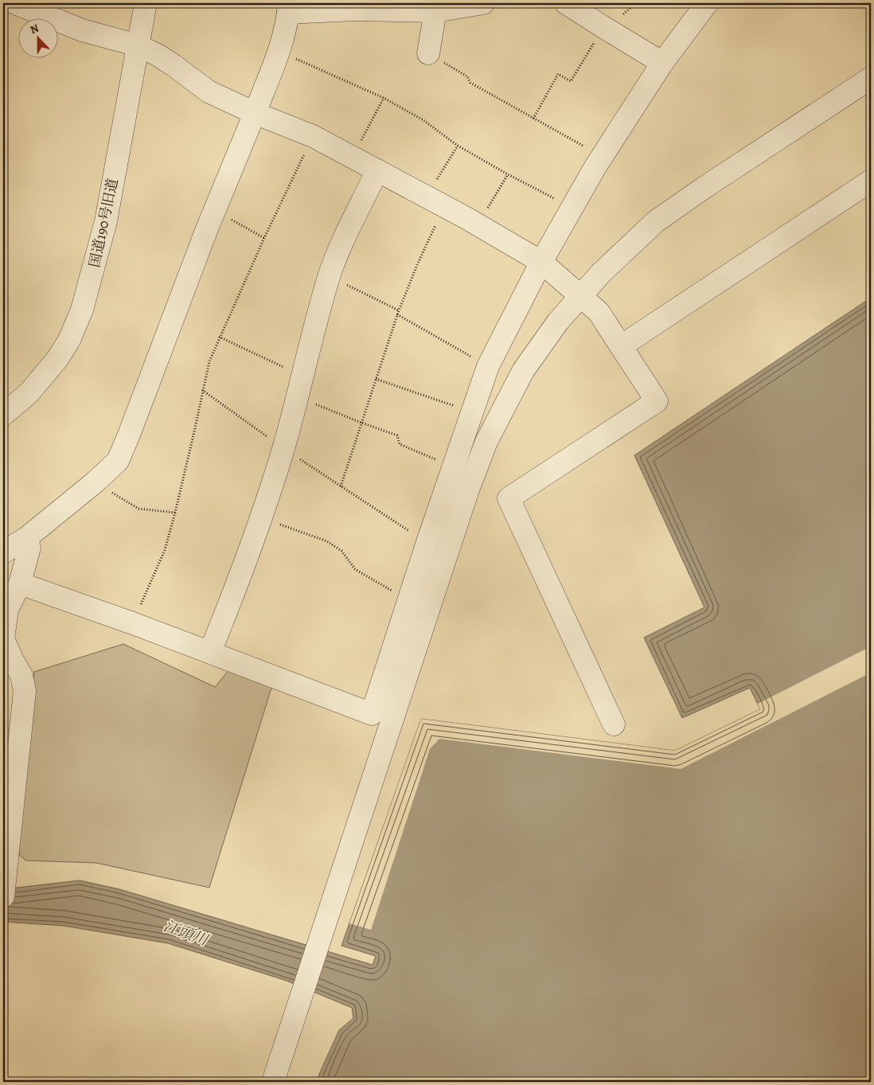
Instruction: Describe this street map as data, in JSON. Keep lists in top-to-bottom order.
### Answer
{
  "streets": {
    "street": ["国道190号旧道"]
  },
  "water": ["江頭川"],
  "north": "top"
}
